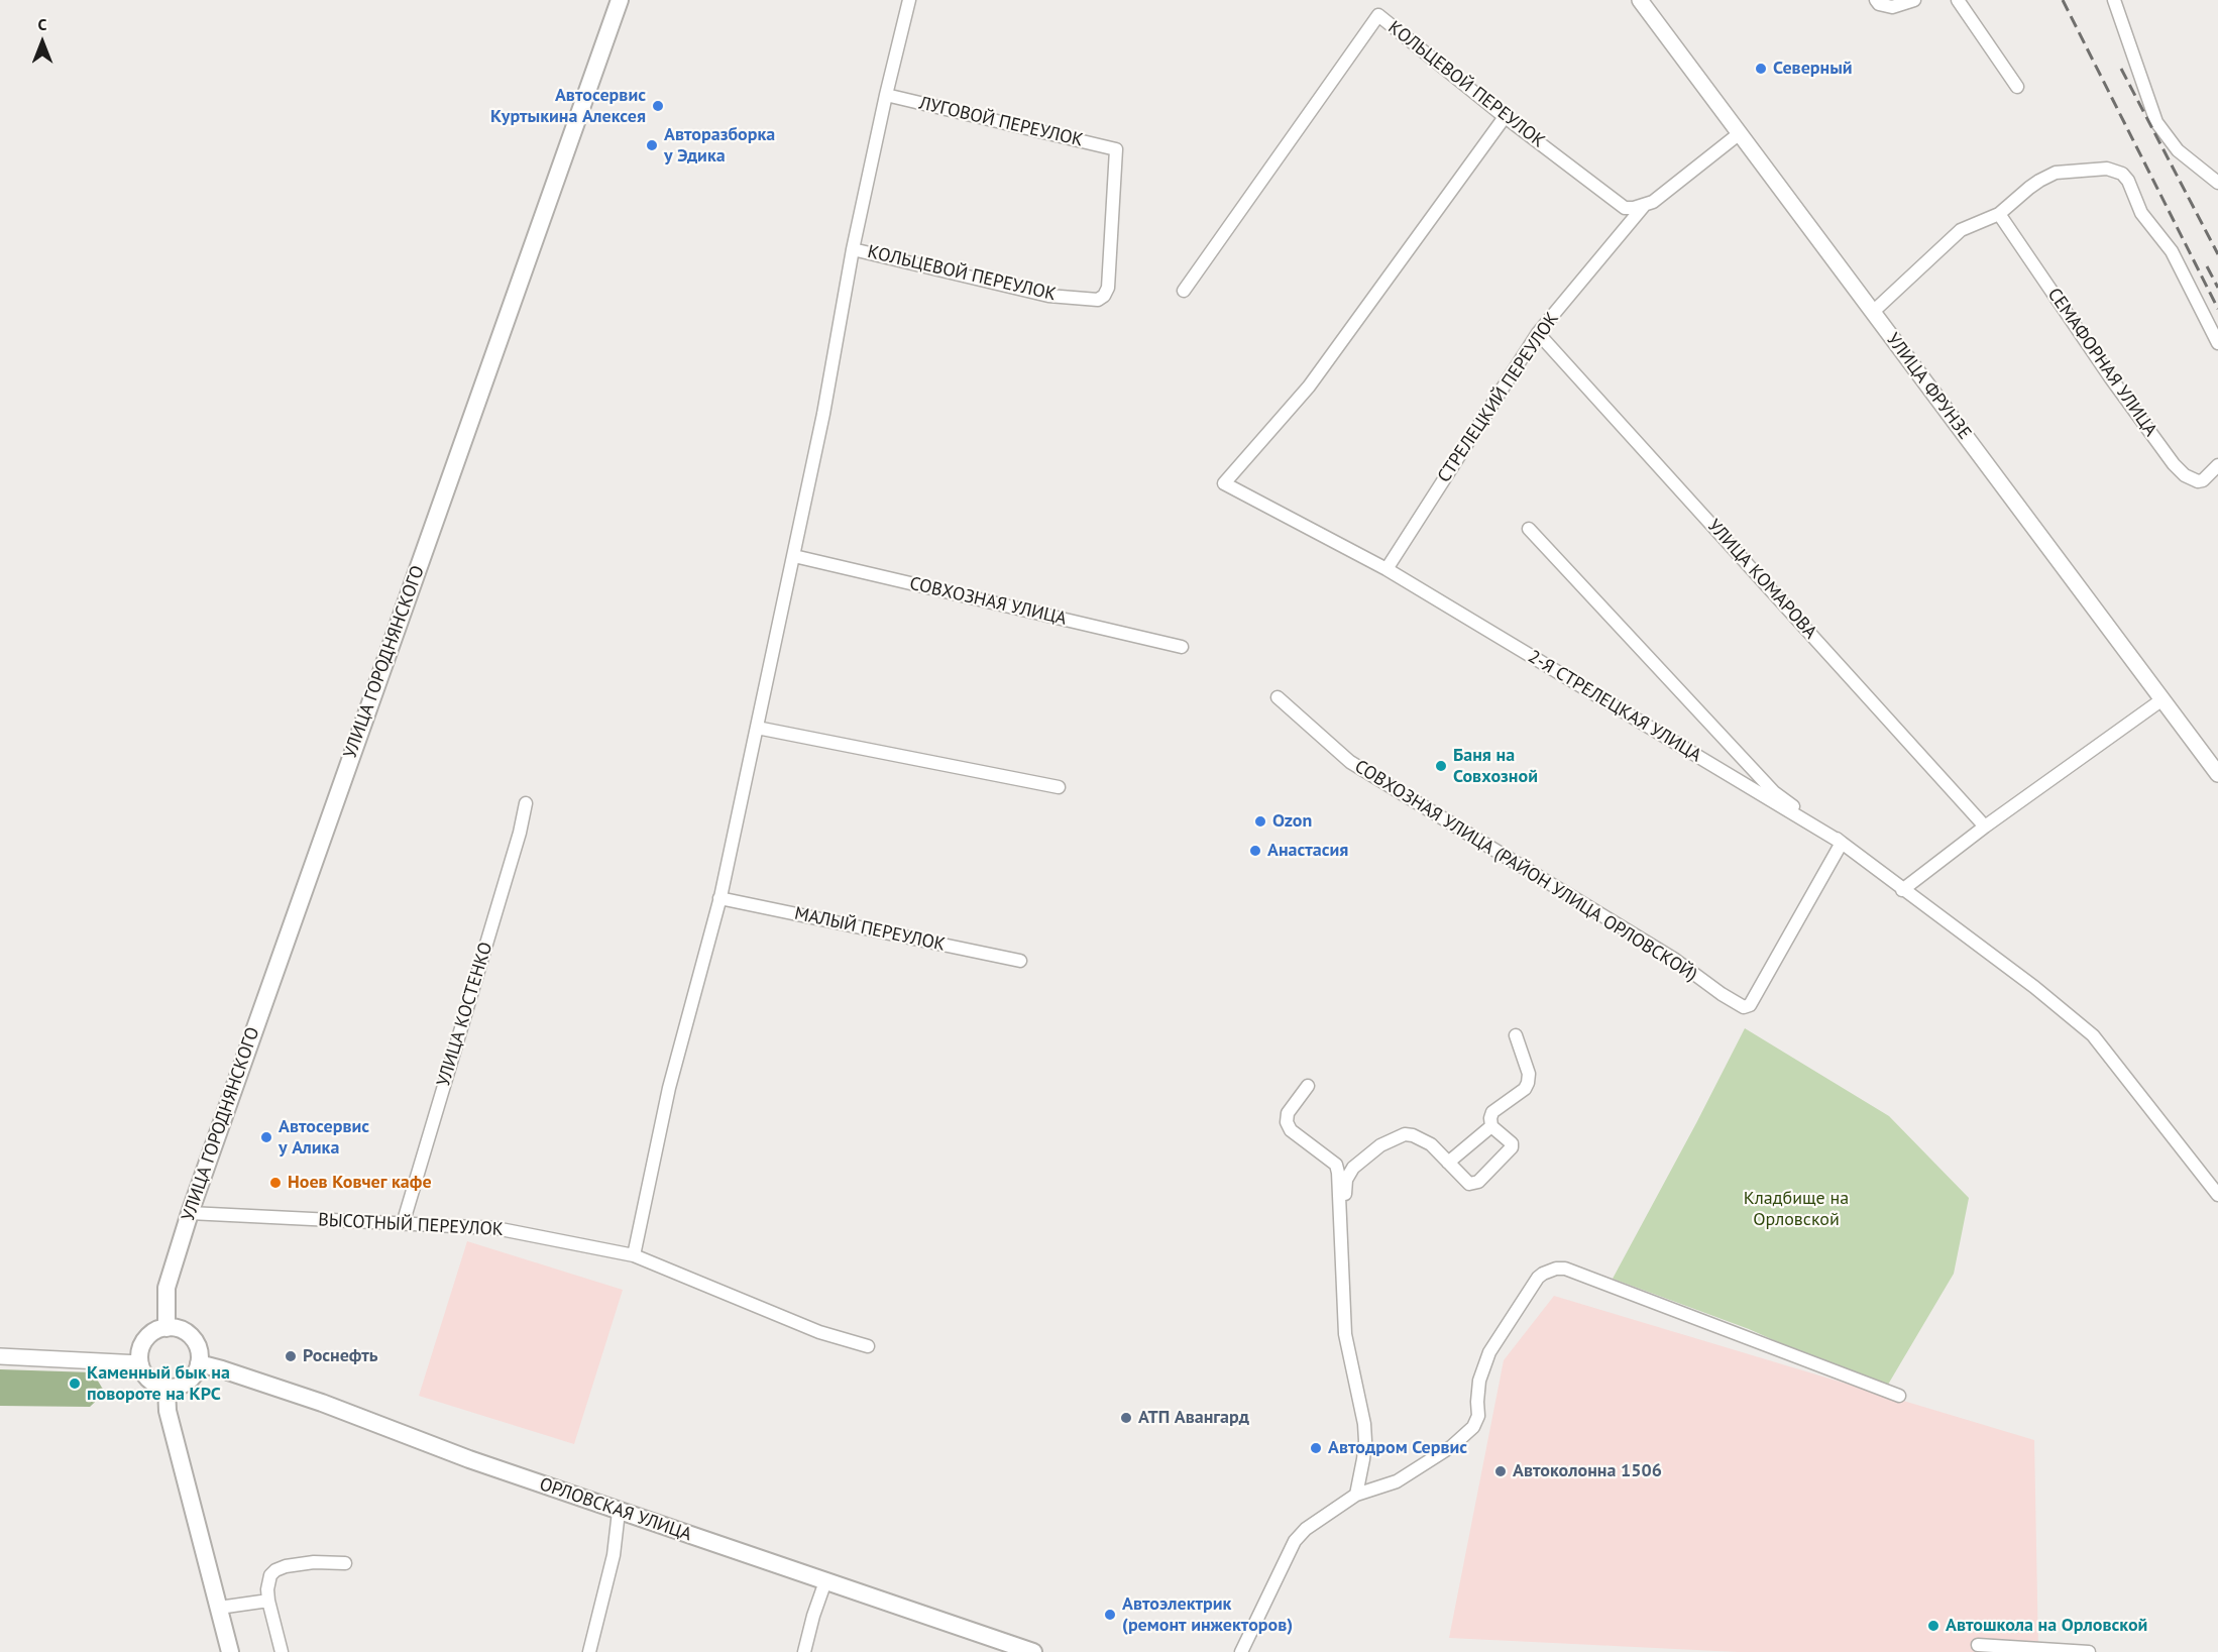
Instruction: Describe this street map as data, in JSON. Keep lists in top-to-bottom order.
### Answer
{
  "streets": {
    "main road": ["УЛИЦА ГОРОДНЯНСКОГО", "ОРЛОВСКАЯ УЛИЦА"],
    "street": [
      "КОЛЬЦЕВОЙ ПЕРЕУЛОК",
      "ЛУГОВОЙ ПЕРЕУЛОК",
      "СЕМАФОРНАЯ УЛИЦА",
      "УЛИЦА ФРУНЗЕ",
      "СТРЕЛЕЦКИЙ ПЕРЕУЛОК",
      "УЛИЦА КОМАРОВА",
      "СОВХОЗНАЯ УЛИЦА",
      "2-Я СТРЕЛЕЦКАЯ УЛИЦА",
      "СОВХОЗНАЯ УЛИЦА (РАЙОН УЛИЦА ОРЛОВСКОЙ)",
      "МАЛЫЙ ПЕРЕУЛОК",
      "УЛИЦА КОСТЕНКО",
      "ВЫСОТНЫЙ ПЕРЕУЛОК"
    ]
  },
  "crossings": [
    ["КОЛЬЦЕВОЙ ПЕРЕУЛОК", "ЛУГОВОЙ ПЕРЕУЛОК"],
    ["КОЛЬЦЕВОЙ ПЕРЕУЛОК", "СТРЕЛЕЦКИЙ ПЕРЕУЛОК"],
    ["КОЛЬЦЕВОЙ ПЕРЕУЛОК", "2-Я СТРЕЛЕЦКАЯ УЛИЦА"],
    ["СТРЕЛЕЦКИЙ ПЕРЕУЛОК", "УЛИЦА КОМАРОВА"],
    ["СТРЕЛЕЦКИЙ ПЕРЕУЛОК", "2-Я СТРЕЛЕЦКАЯ УЛИЦА"],
    ["УЛИЦА ГОРОДНЯНСКОГО", "ВЫСОТНЫЙ ПЕРЕУЛОК"],
    ["УЛИЦА ГОРОДНЯНСКОГО", "ОРЛОВСКАЯ УЛИЦА"],
    ["2-Я СТРЕЛЕЦКАЯ УЛИЦА", "СОВХОЗНАЯ УЛИЦА (РАЙОН УЛИЦА ОРЛОВСКОЙ)"],
    ["УЛИЦА КОСТЕНКО", "ВЫСОТНЫЙ ПЕРЕУЛОК"]
  ],
  "parks": ["Кладбище на Орловской"],
  "places": [
    "Северный",
    "Автосервис Куртыкина Алексея",
    "Авторазборка у Эдика",
    "Баня на Совхозной",
    "Ozon",
    "Анастасия",
    "Автосервис у Алика",
    "Ноев Ковчег кафе",
    "Роснефть",
    "Каменный бык на повороте на КРС",
    "АТП Авангард",
    "Автодром Сервис",
    "Автоколонна 1506",
    "Автоэлектрик (ремонт инжекторов)",
    "Автошкола на Орловской"
  ],
  "north": "top"
}
